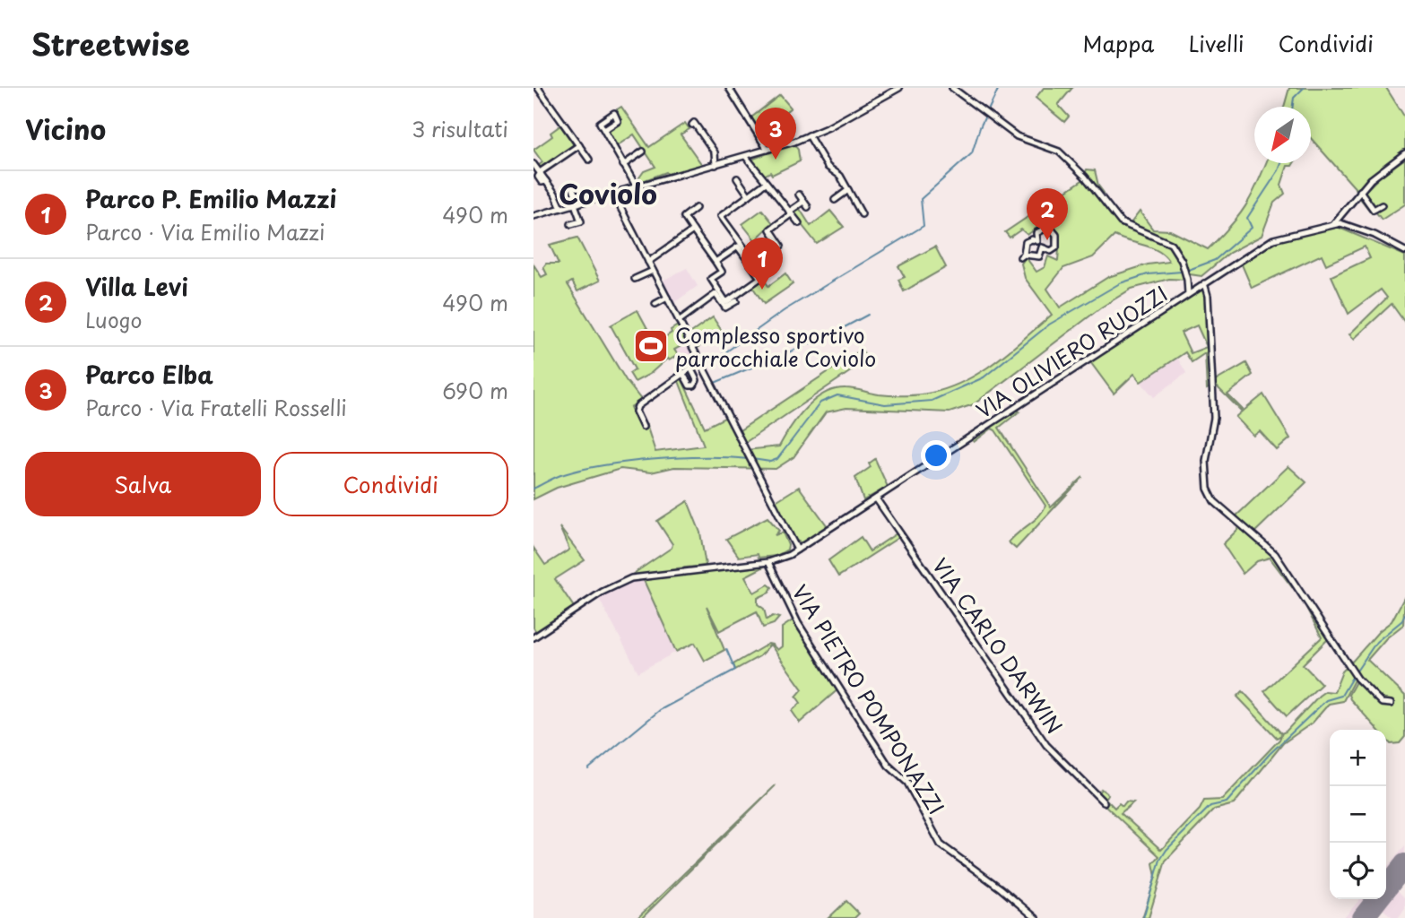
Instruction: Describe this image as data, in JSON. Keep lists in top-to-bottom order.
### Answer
{
  "streets": {
    "street": ["VIA OLIVIERO RUOZZI", "VIA CARLO DARWIN", "VIA PIETRO POMPONAZZI"]
  },
  "crossings": [
    ["VIA OLIVIERO RUOZZI", "VIA CARLO DARWIN"],
    ["VIA OLIVIERO RUOZZI", "VIA PIETRO POMPONAZZI"]
  ],
  "districts": ["Coviolo"],
  "places": {
    "sports": ["Complesso sportivo parrocchiale Coviolo"]
  },
  "north": "bottom left",
  "page": {
    "header": "Streetwise",
    "nav": ["Mappa", "Livelli", "Condividi"],
    "heading": ["Vicino", "3 risultati"],
    "pins": ["3", "2", "1"],
    "list": [
      {
        "mark": "1",
        "name": "Parco P. Emilio Mazzi",
        "note": "Parco · Via Emilio Mazzi",
        "value": "490 m"
      },
      {
        "mark": "2",
        "name": "Villa Levi",
        "note": "Luogo",
        "value": "490 m"
      },
      {
        "mark": "3",
        "name": "Parco Elba",
        "note": "Parco · Via Fratelli Rosselli",
        "value": "690 m"
      }
    ],
    "buttons": ["Salva", "Condividi"],
    "map_buttons": ["+", "−"]
  }
}
